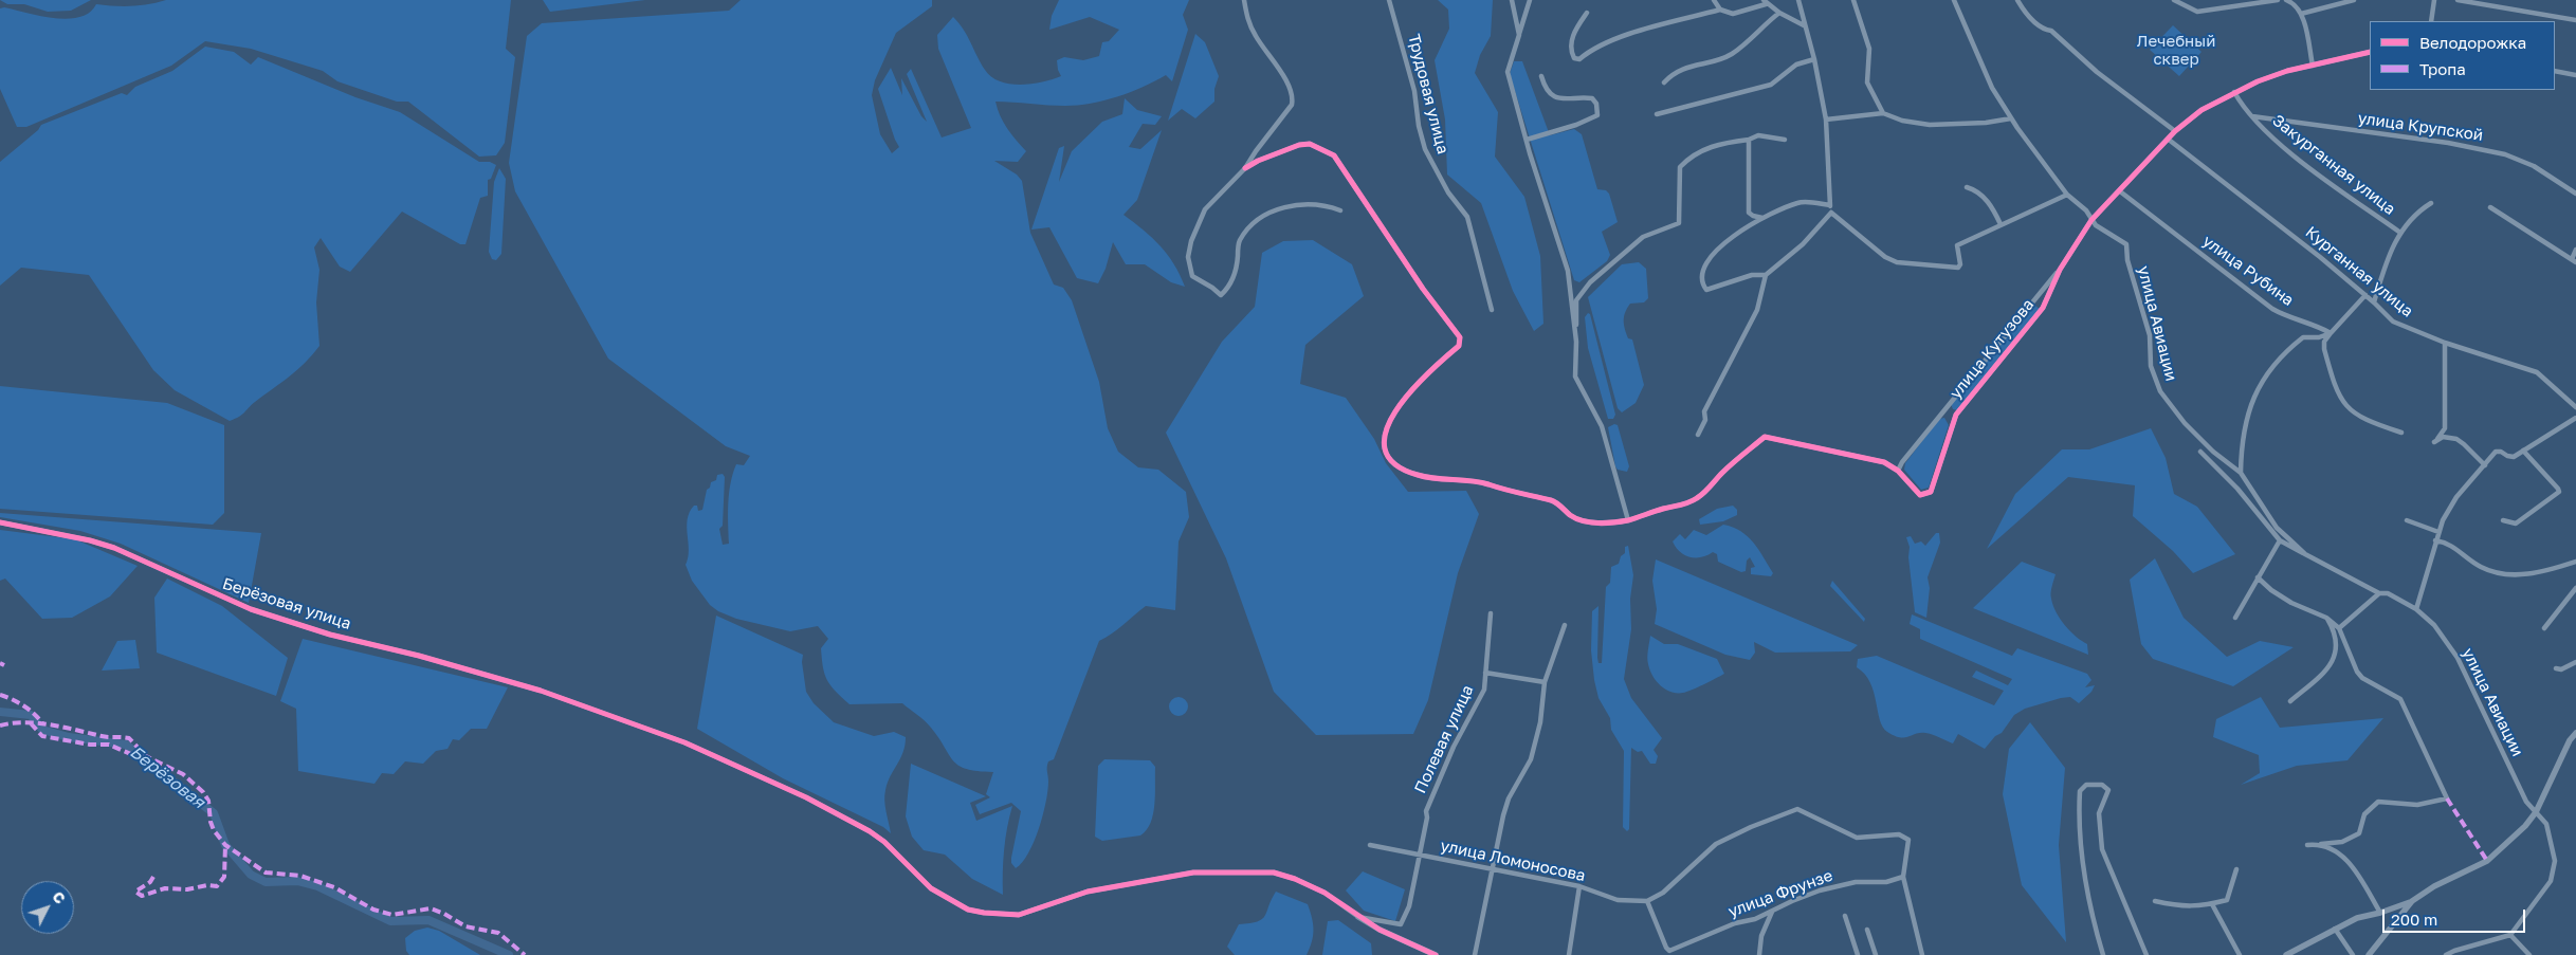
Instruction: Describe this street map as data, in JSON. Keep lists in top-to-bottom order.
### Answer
{
  "streets": {
    "street": [
      "Трудовая улица",
      "улица Крупской",
      "Закурганная улица",
      "улица Рубина",
      "Курганная улица",
      "улица Авиации",
      "улица Кутузова",
      "Берёзовая улица",
      "Полевая улица",
      "улица Ломоносова",
      "улица Фрунзе"
    ]
  },
  "crossings": [
    ["улица Крупской", "Закурганная улица"],
    ["Закурганная улица", "улица Кутузова"],
    ["улица Рубина", "улица Кутузова"],
    ["Курганная улица", "улица Кутузова"],
    ["улица Авиации", "улица Кутузова"],
    ["Берёзовая улица", "Полевая улица"],
    ["Полевая улица", "улица Ломоносова"],
    ["улица Ломоносова", "улица Фрунзе"]
  ],
  "water": ["Берёзовая"],
  "parks": ["Лечебный сквер"],
  "legend": ["Велодорожка", "Тропа"],
  "scale_bar": "200 m",
  "north": "top right"
}
